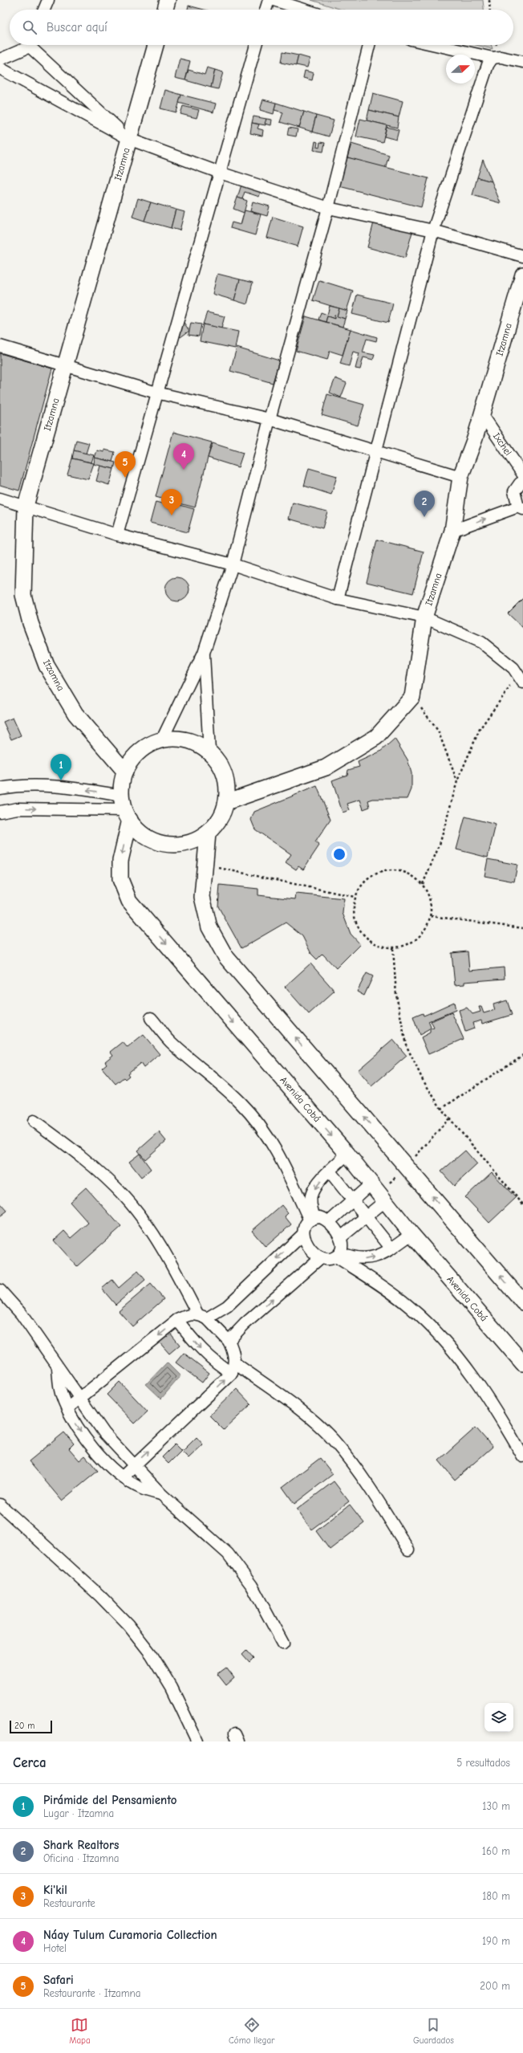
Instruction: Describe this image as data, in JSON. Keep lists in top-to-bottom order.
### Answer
{
  "streets": {
    "street": ["Itzamna", "Ixchel", "Avenida Cobá"]
  },
  "crossings": [
    ["Itzamna", "Ixchel"],
    ["Itzamna", "Avenida Cobá"]
  ],
  "scale_bar": "20 m",
  "north": "right",
  "page": {
    "search": "Buscar aquí",
    "pins": [
      "4",
      "5",
      "3",
      "2",
      "1"
    ],
    "scale": "20 m",
    "heading": ["Cerca", "5 resultados"],
    "list": [
      {
        "mark": "1",
        "name": "Pirámide del Pensamiento",
        "note": "Lugar · Itzamna",
        "value": "130 m"
      },
      {
        "mark": "2",
        "name": "Shark Realtors",
        "note": "Oficina · Itzamna",
        "value": "160 m"
      },
      {
        "mark": "3",
        "name": "Ki'kil",
        "note": "Restaurante",
        "value": "180 m"
      },
      {
        "mark": "4",
        "name": "Náay Tulum Curamoria Collection",
        "note": "Hotel",
        "value": "190 m"
      },
      {
        "mark": "5",
        "name": "Safari",
        "note": "Restaurante · Itzamna",
        "value": "200 m"
      }
    ],
    "nav": ["Mapa", "Cómo llegar", "Guardados"]
  }
}
